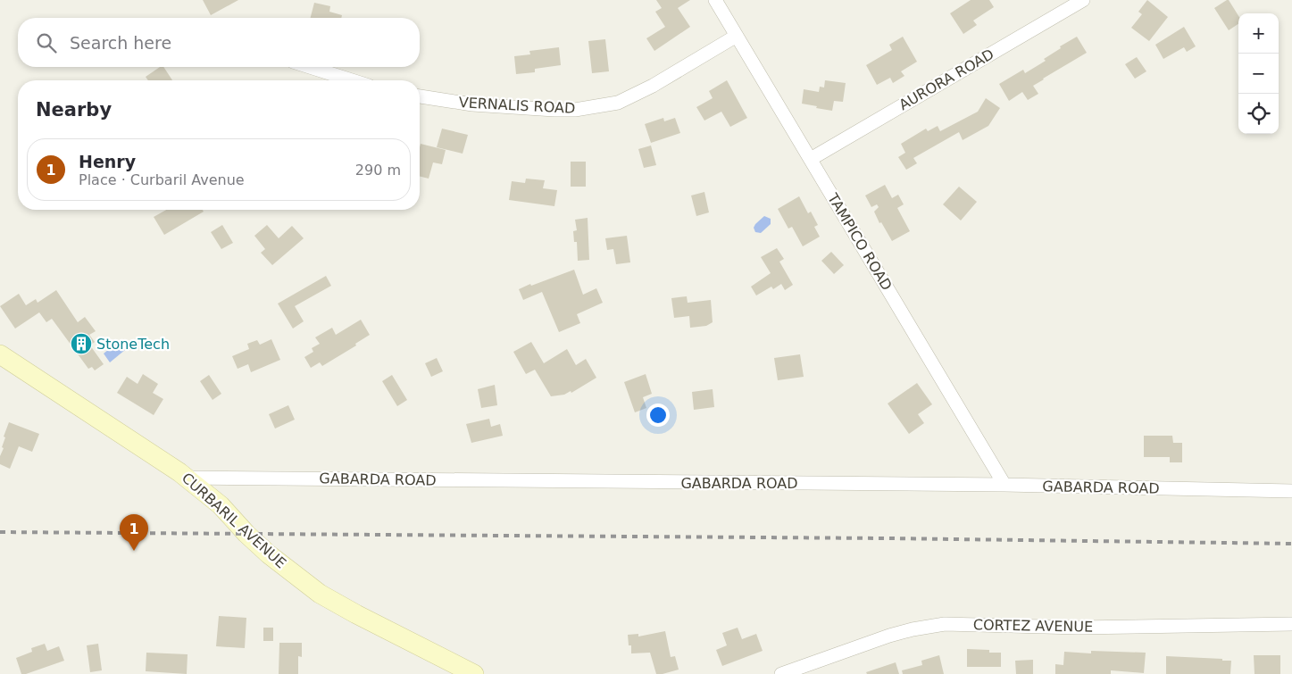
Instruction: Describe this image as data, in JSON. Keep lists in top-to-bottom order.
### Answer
{
  "streets": {
    "street": [
      "AURORA ROAD",
      "VERNALIS ROAD",
      "TAMPICO ROAD",
      "GABARDA ROAD",
      "CURBARIL AVENUE",
      "CORTEZ AVENUE"
    ]
  },
  "crossings": [
    ["AURORA ROAD", "TAMPICO ROAD"],
    ["VERNALIS ROAD", "TAMPICO ROAD"],
    ["TAMPICO ROAD", "GABARDA ROAD"],
    ["GABARDA ROAD", "CURBARIL AVENUE"]
  ],
  "places": {
    "building": ["StoneTech"]
  },
  "page": {
    "map_buttons": ["+", "−"],
    "search": "Search here",
    "heading": "Nearby",
    "list": [
      {
        "mark": "1",
        "name": "Henry",
        "note": "Place · Curbaril Avenue",
        "value": "290 m"
      }
    ],
    "pins": "1"
  }
}
